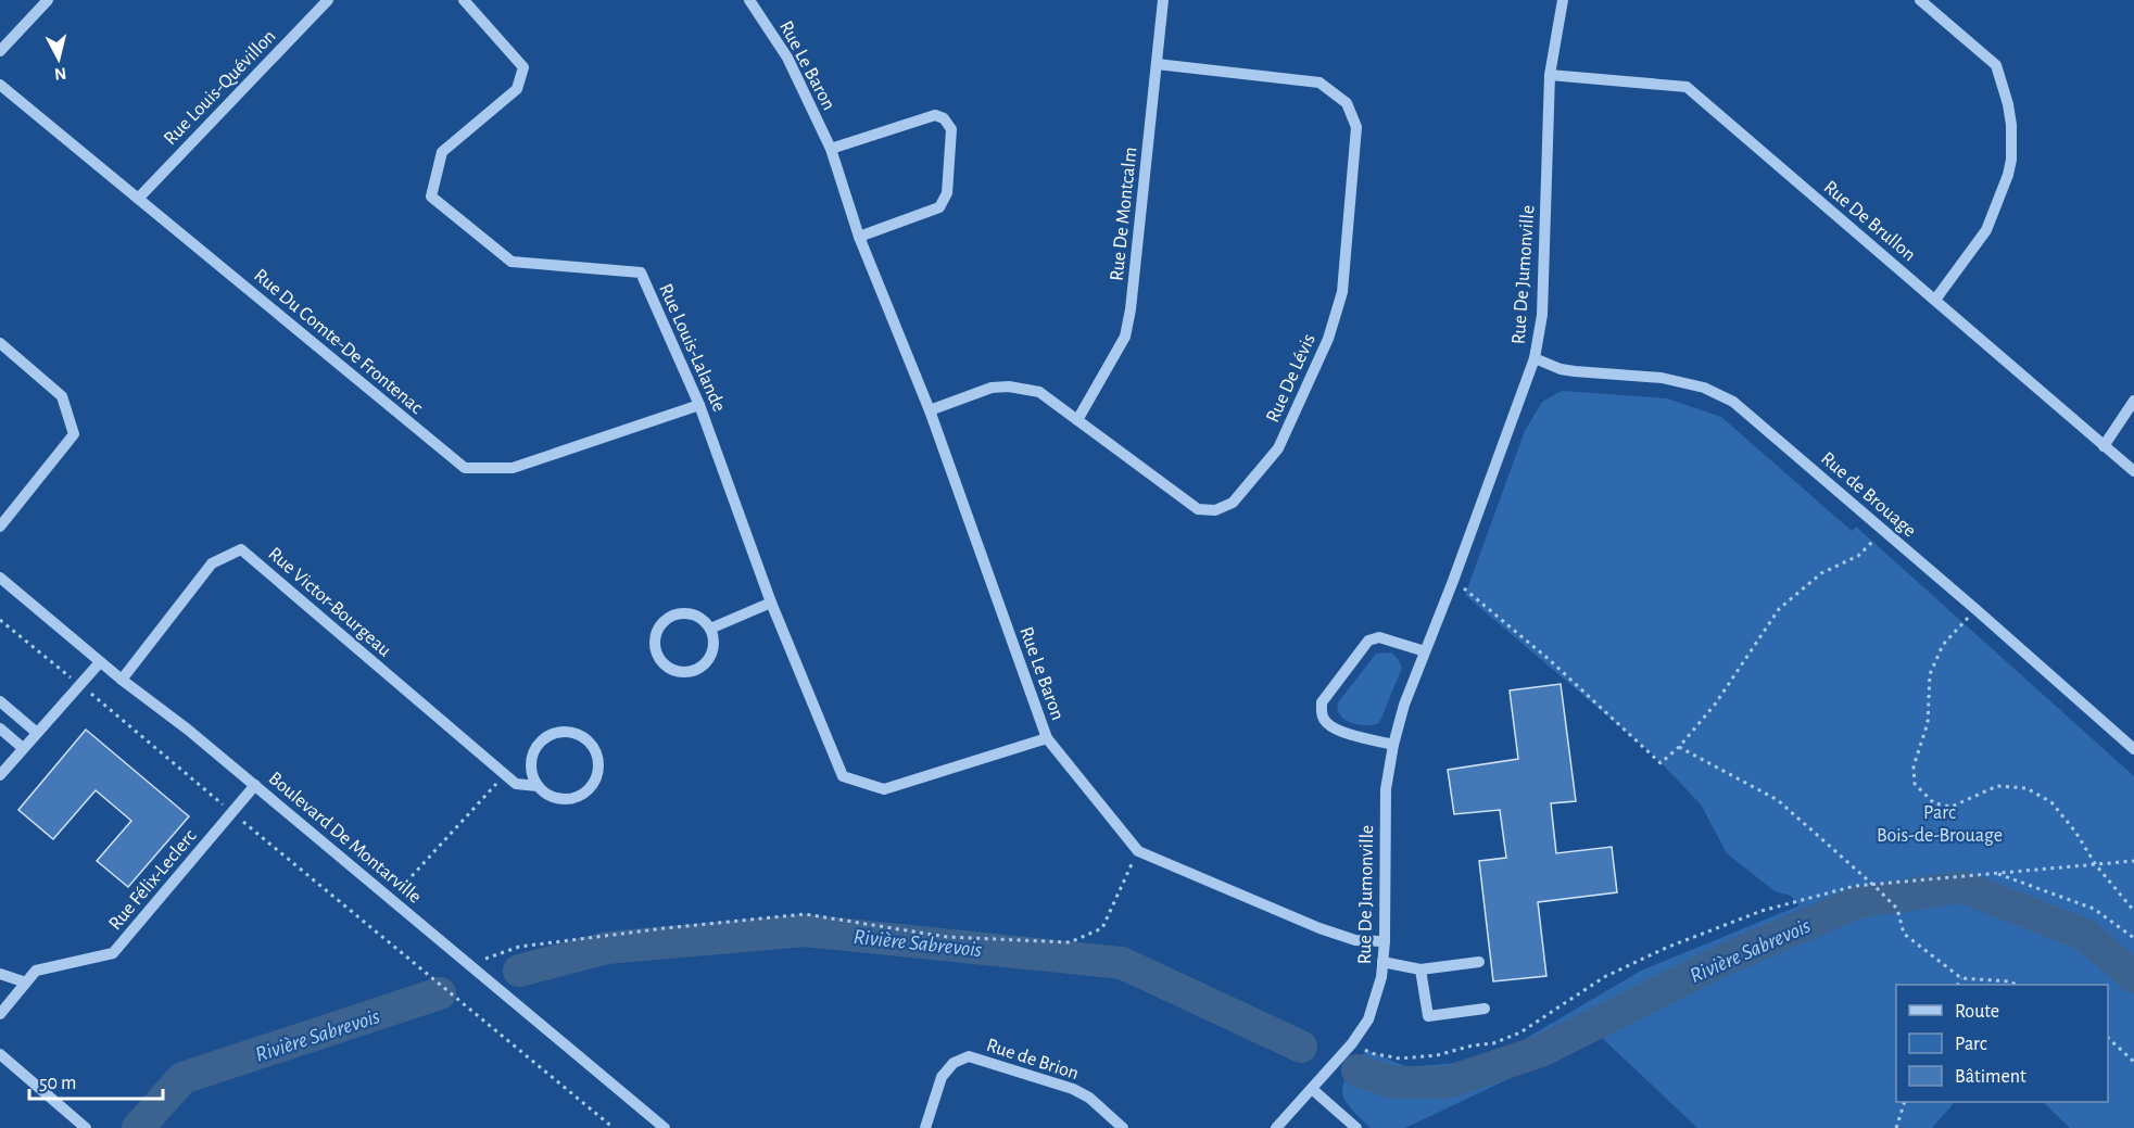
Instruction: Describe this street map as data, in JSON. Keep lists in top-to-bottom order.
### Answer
{
  "streets": {
    "street": [
      "Rue Le Baron",
      "Rue Louis-Quévillon",
      "Rue De Montcalm",
      "Rue De Brullon",
      "Rue De Jumonville",
      "Rue Du Comte-De Frontenac",
      "Rue Louis-Lalande",
      "Rue De Lévis",
      "Rue de Brouage",
      "Rue Victor-Bourgeau",
      "Boulevard De Montarville",
      "Rue Félix-Leclerc",
      "Rue de Brion"
    ]
  },
  "crossings": [
    ["Rue Le Baron", "Rue De Jumonville"],
    ["Rue Le Baron", "Rue Louis-Lalande"],
    ["Rue Le Baron", "Rue De Lévis"],
    ["Rue Louis-Quévillon", "Rue Du Comte-De Frontenac"],
    ["Rue De Montcalm", "Rue De Lévis"],
    ["Rue De Brullon", "Rue De Jumonville"],
    ["Rue De Jumonville", "Rue de Brouage"],
    ["Rue Du Comte-De Frontenac", "Rue Louis-Lalande"],
    ["Rue Victor-Bourgeau", "Boulevard De Montarville"],
    ["Boulevard De Montarville", "Rue Félix-Leclerc"]
  ],
  "water": ["Rivière Sabrevois"],
  "parks": ["Parc Bois-de-Brouage"],
  "legend": ["Route", "Parc", "Bâtiment"],
  "scale_bar": "50 m",
  "north": "bottom"
}
